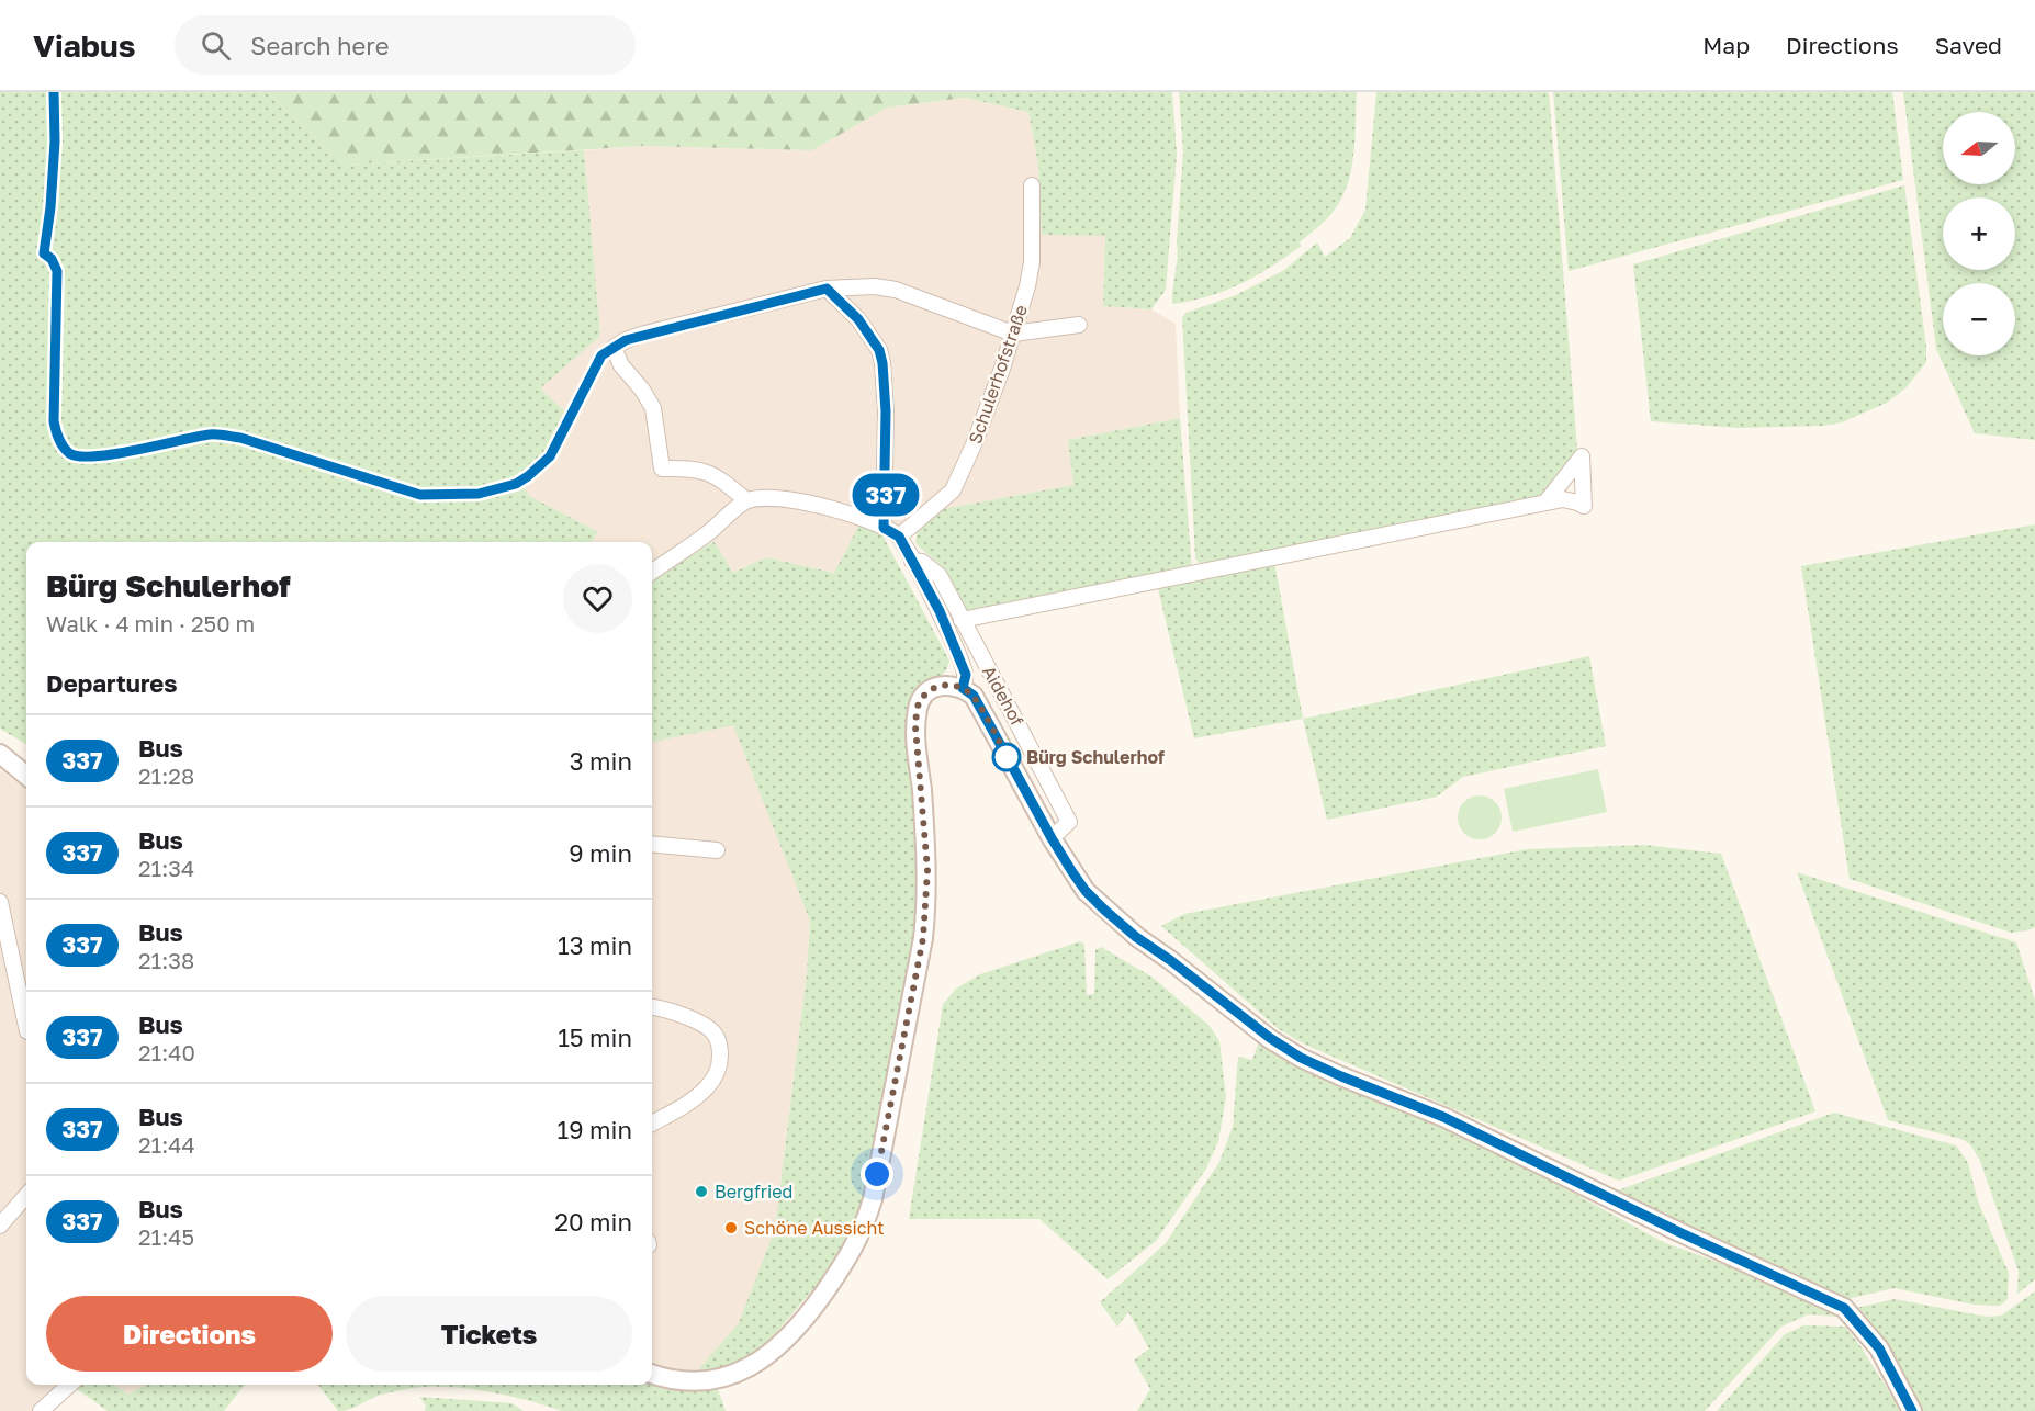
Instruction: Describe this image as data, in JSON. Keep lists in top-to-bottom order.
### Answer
{
  "streets": {
    "street": ["Schulerhofstraße", "Aidehof"]
  },
  "places": ["Bürg Schulerhof", "Bergfried", "Schöne Aussicht"],
  "lines": ["bus line 337"],
  "north": "left",
  "page": {
    "header": "Viabus",
    "search": "Search here",
    "nav": ["Map", "Directions", "Saved"],
    "on_map": "337",
    "map_buttons": ["+", "−"],
    "heading": [
      ["Bürg Schulerhof", "Walk · 4 min · 250 m"],
      "Departures"
    ],
    "list": [
      {
        "mark": "337",
        "name": "Bus",
        "note": "21:28",
        "value": "3 min"
      },
      {
        "mark": "337",
        "name": "Bus",
        "note": "21:34",
        "value": "9 min"
      },
      {
        "mark": "337",
        "name": "Bus",
        "note": "21:38",
        "value": "13 min"
      },
      {
        "mark": "337",
        "name": "Bus",
        "note": "21:40",
        "value": "15 min"
      },
      {
        "mark": "337",
        "name": "Bus",
        "note": "21:44",
        "value": "19 min"
      },
      {
        "mark": "337",
        "name": "Bus",
        "note": "21:45",
        "value": "20 min"
      }
    ],
    "buttons": ["Directions", "Tickets"]
  }
}
